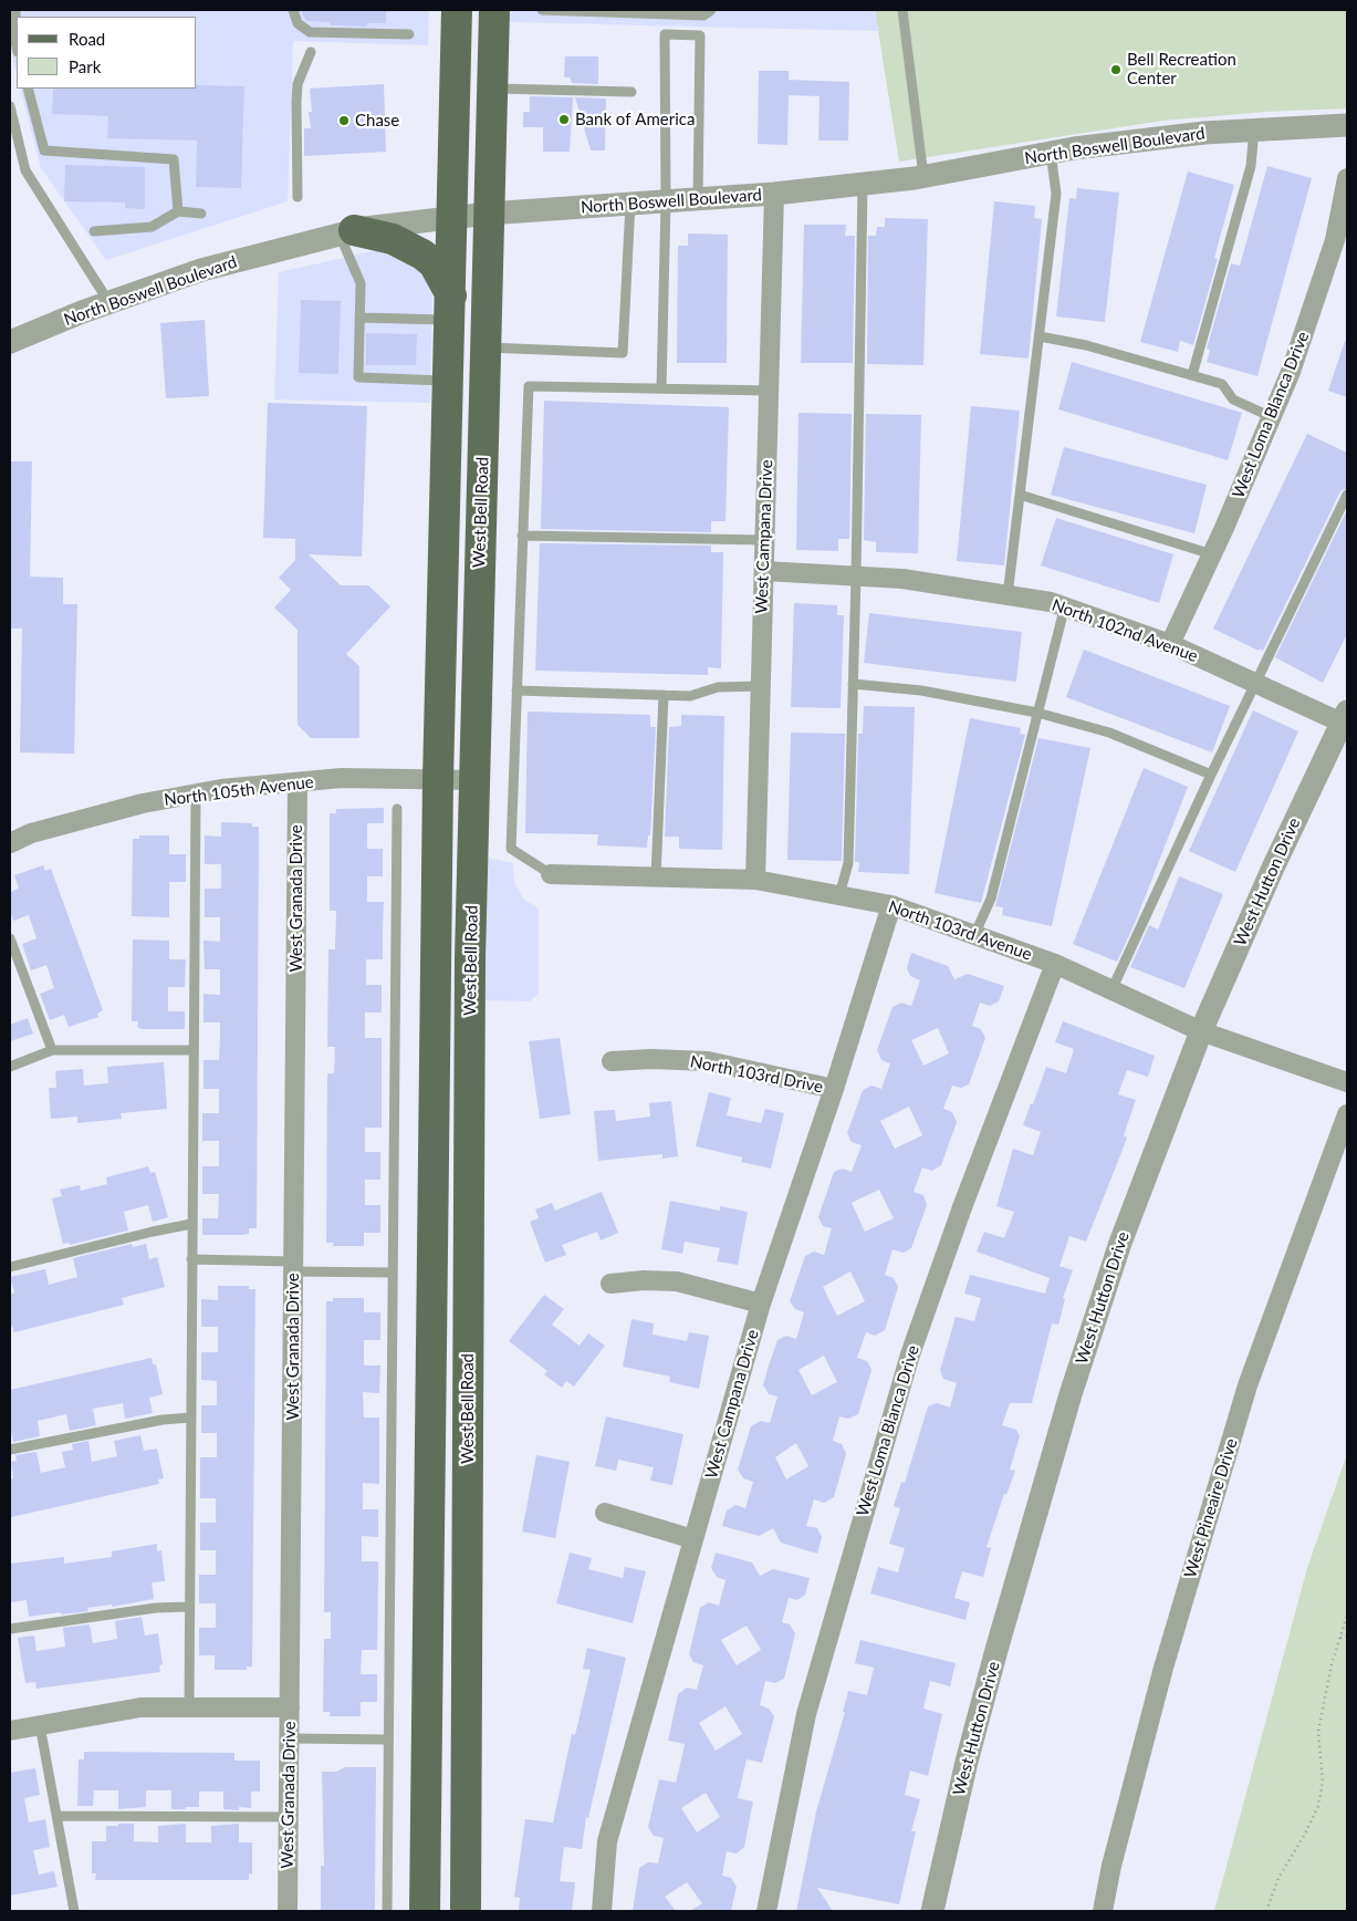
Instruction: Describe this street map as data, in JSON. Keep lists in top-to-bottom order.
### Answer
{
  "streets": {
    "main road": ["West Bell Road"],
    "street": [
      "North Boswell Boulevard",
      "West Loma Blanca Drive",
      "West Campana Drive",
      "North 102nd Avenue",
      "North 105th Avenue",
      "West Hutton Drive",
      "West Granada Drive",
      "North 103rd Avenue",
      "North 103rd Drive",
      "West Pineaire Drive"
    ]
  },
  "crossings": [
    ["North Boswell Boulevard", "West Bell Road"],
    ["North Boswell Boulevard", "West Campana Drive"],
    ["West Loma Blanca Drive", "North 102nd Avenue"],
    ["West Loma Blanca Drive", "North 103rd Avenue"],
    ["West Bell Road", "North 105th Avenue"],
    ["West Campana Drive", "North 102nd Avenue"],
    ["West Campana Drive", "North 103rd Avenue"],
    ["West Campana Drive", "North 103rd Drive"],
    ["North 102nd Avenue", "West Hutton Drive"],
    ["North 105th Avenue", "West Granada Drive"],
    ["West Hutton Drive", "North 103rd Avenue"]
  ],
  "places": ["Bell Recreation Center", "Bank of America", "Chase"],
  "legend": ["Road", "Park"]
}
